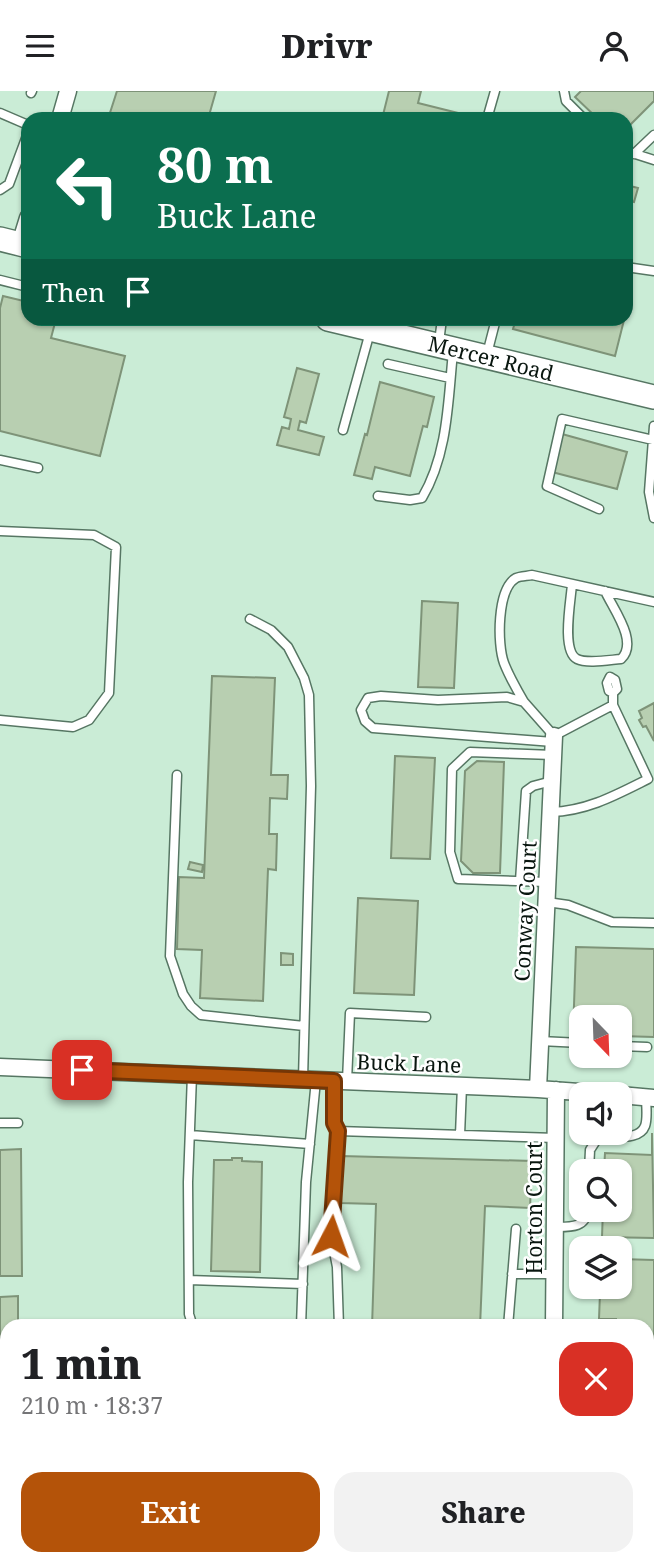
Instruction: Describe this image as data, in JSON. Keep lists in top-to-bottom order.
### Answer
{
  "streets": {
    "street": [
      "Mercer Road",
      "Conway Court",
      "Buck Lane",
      "Horton Court"
    ]
  },
  "crossings": [
    ["Conway Court", "Buck Lane"],
    ["Buck Lane", "Horton Court"]
  ],
  "north": "bottom right",
  "page": {
    "header": "Drivr",
    "turn": ["80 m", "Buck Lane"],
    "then": "Then",
    "heading": ["1 min", "210 m · 18:37"],
    "buttons": ["Exit", "Share"]
  }
}
